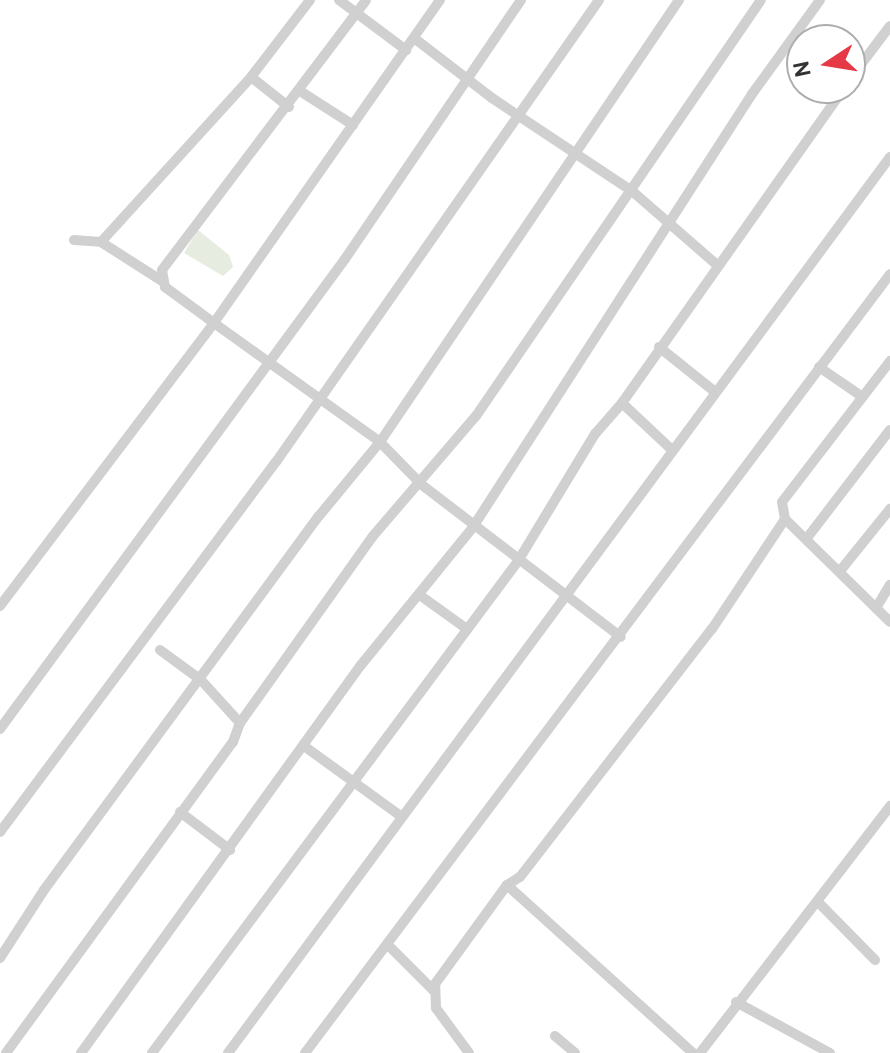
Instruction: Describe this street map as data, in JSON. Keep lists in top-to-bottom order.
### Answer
{
  "north": "left"
}
